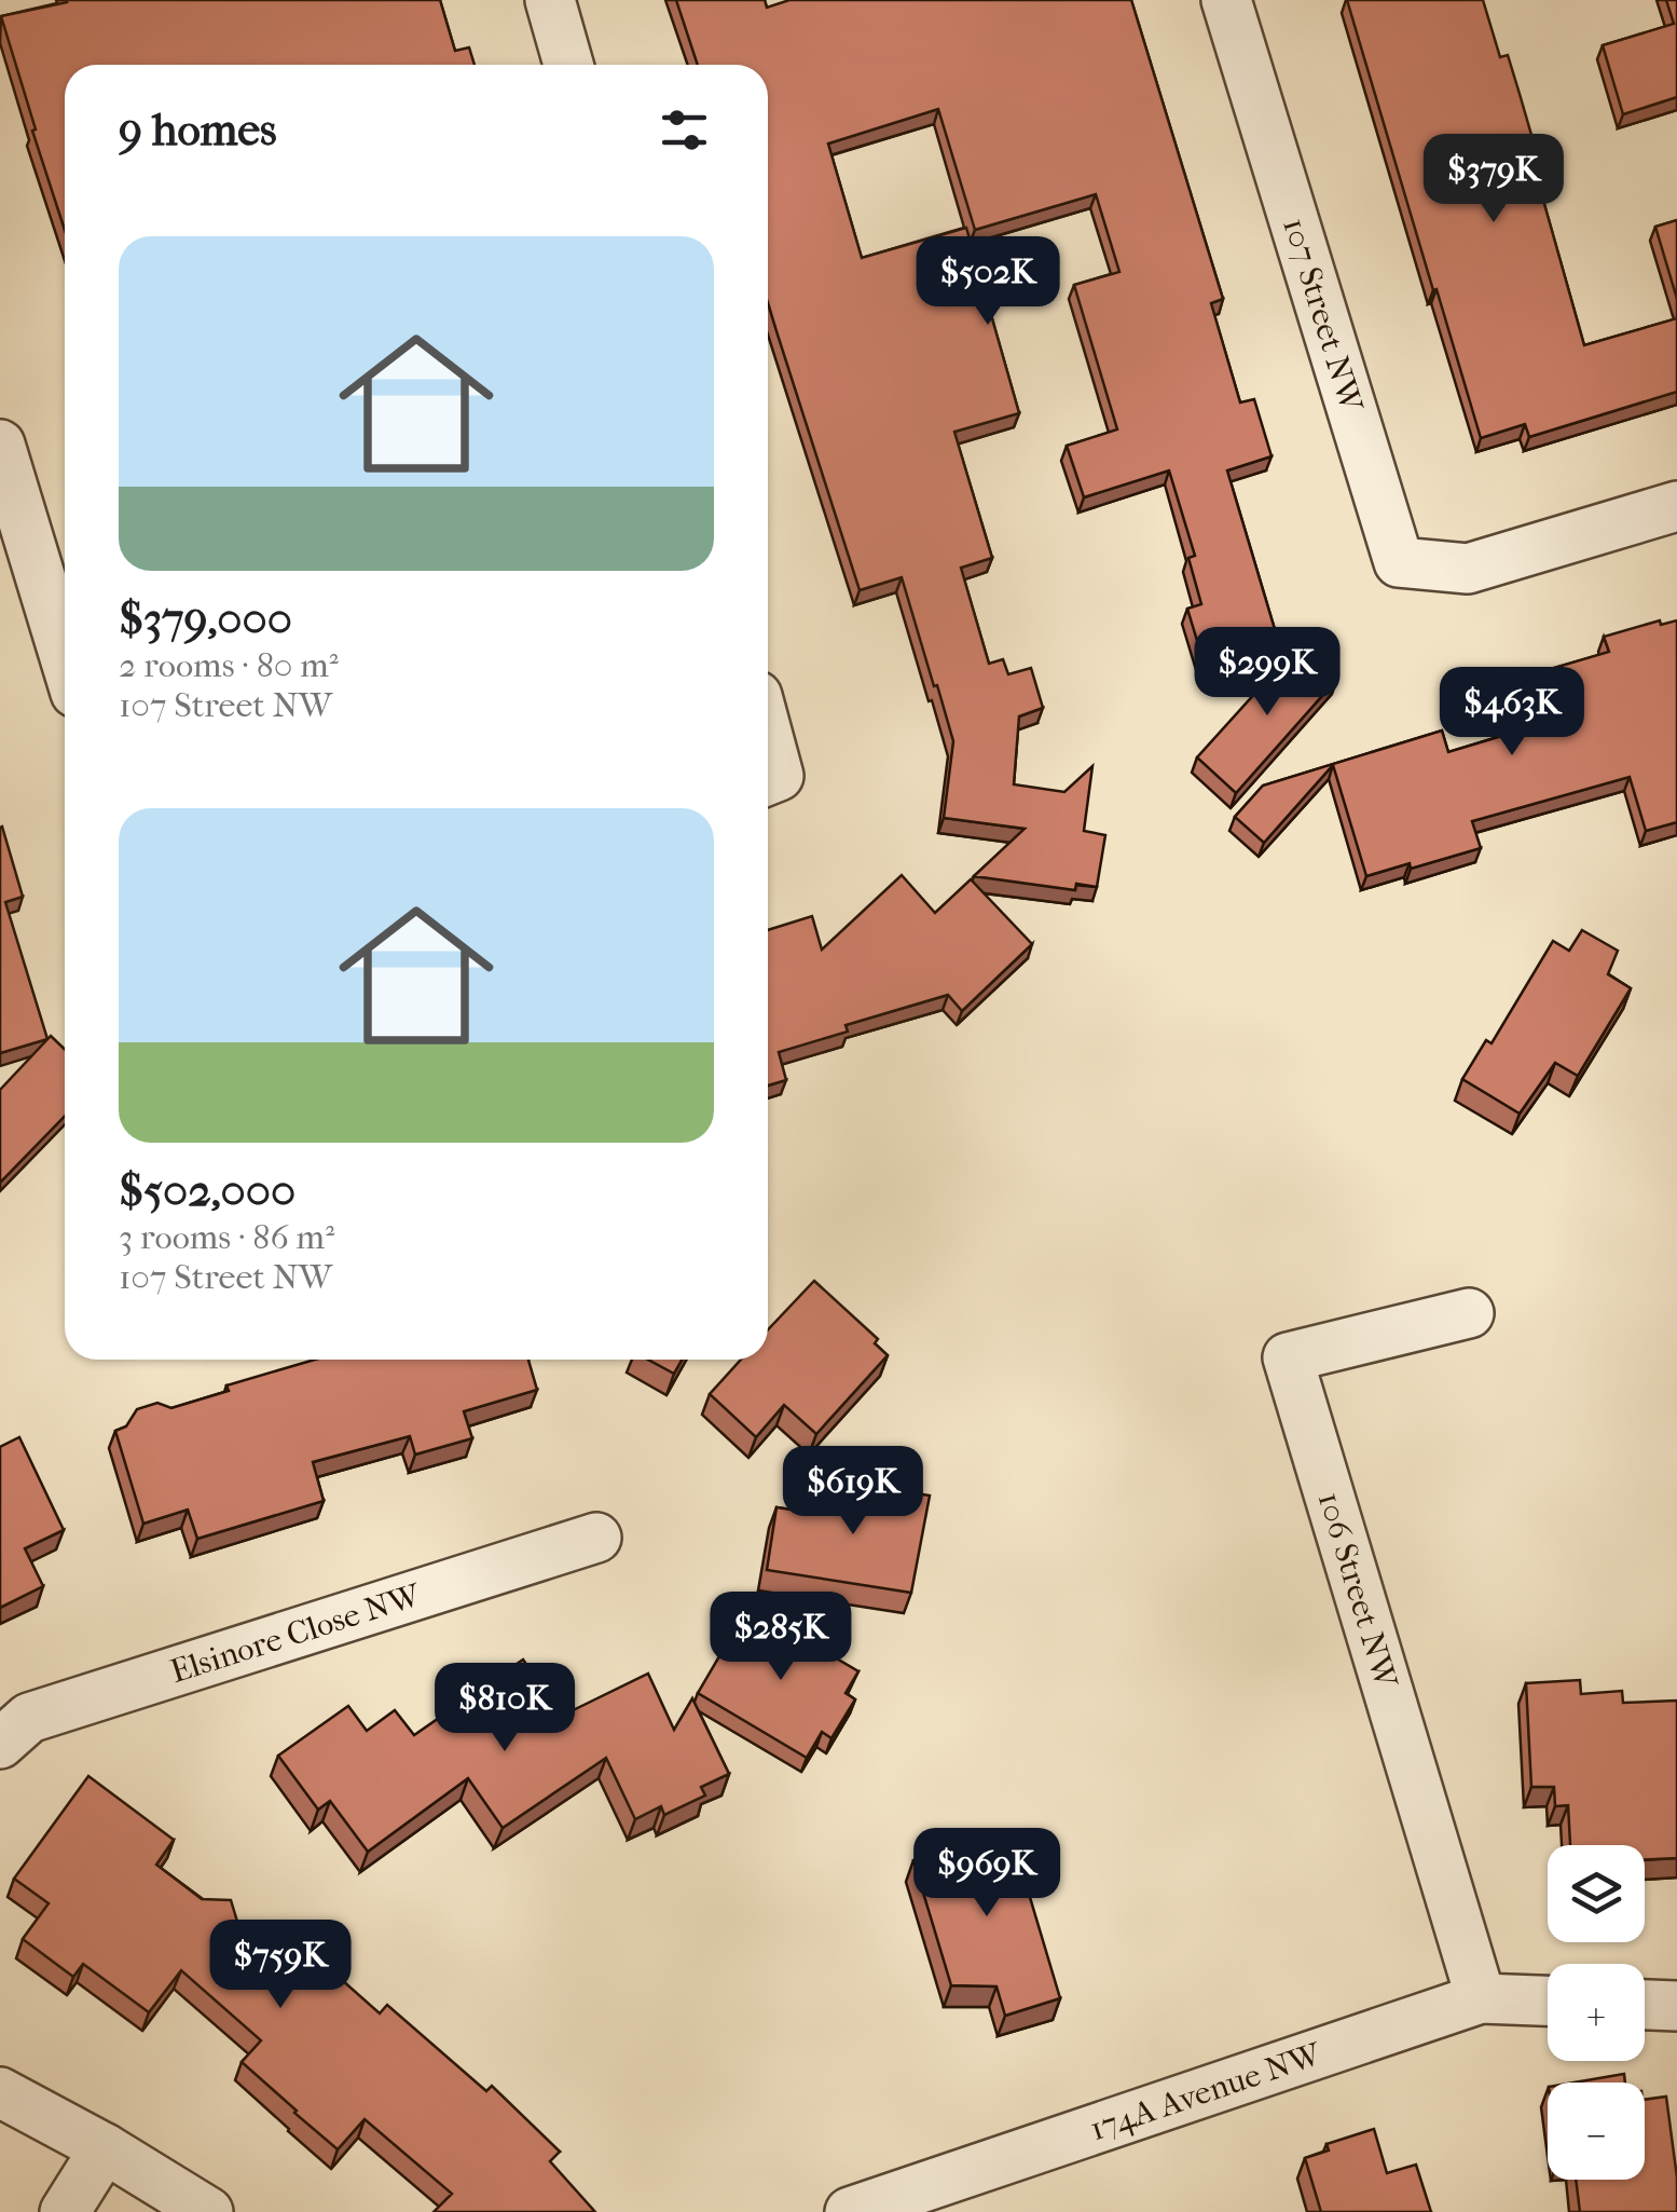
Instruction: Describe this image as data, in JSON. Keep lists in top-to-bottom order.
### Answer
{
  "streets": {
    "street": [
      "107 Street NW",
      "106 Street NW",
      "Elsinore Close NW",
      "174A Avenue NW"
    ]
  },
  "crossings": [
    ["106 Street NW", "174A Avenue NW"]
  ],
  "page": {
    "heading": "9 homes",
    "price": [
      "$379K",
      "$502K",
      "$299K",
      "$463K",
      "$619K",
      "$285K",
      "$810K",
      "$969K",
      "$759K"
    ],
    "list": [
      {
        "name": "$379,000",
        "note": "2 rooms · 80 m² · 107 Street NW"
      },
      {
        "name": "$502,000",
        "note": "3 rooms · 86 m² · 107 Street NW"
      }
    ],
    "map_buttons": ["+", "−"]
  }
}
